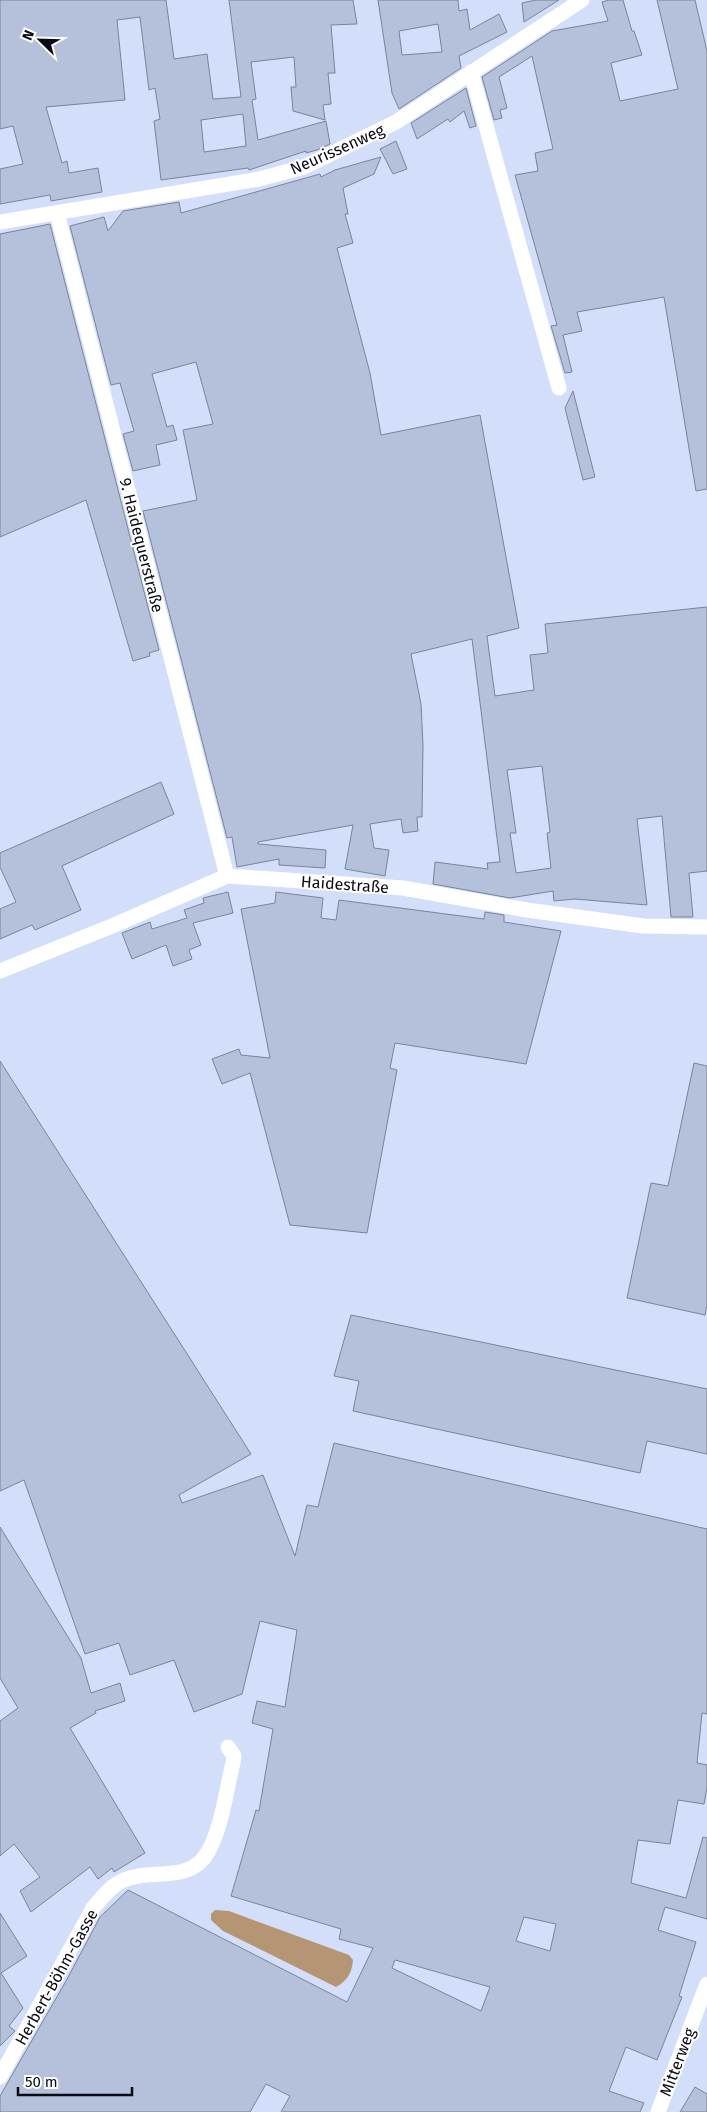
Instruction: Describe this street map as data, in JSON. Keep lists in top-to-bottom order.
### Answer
{
  "streets": {
    "street": [
      "Neurissenweg",
      "9. Haidequerstraße",
      "Haidestraße",
      "Herbert-Böhm-Gasse",
      "Mitterweg"
    ]
  },
  "crossings": [
    ["Neurissenweg", "9. Haidequerstraße"],
    ["9. Haidequerstraße", "Haidestraße"]
  ],
  "scale_bar": "50 m",
  "north": "top left"
}
